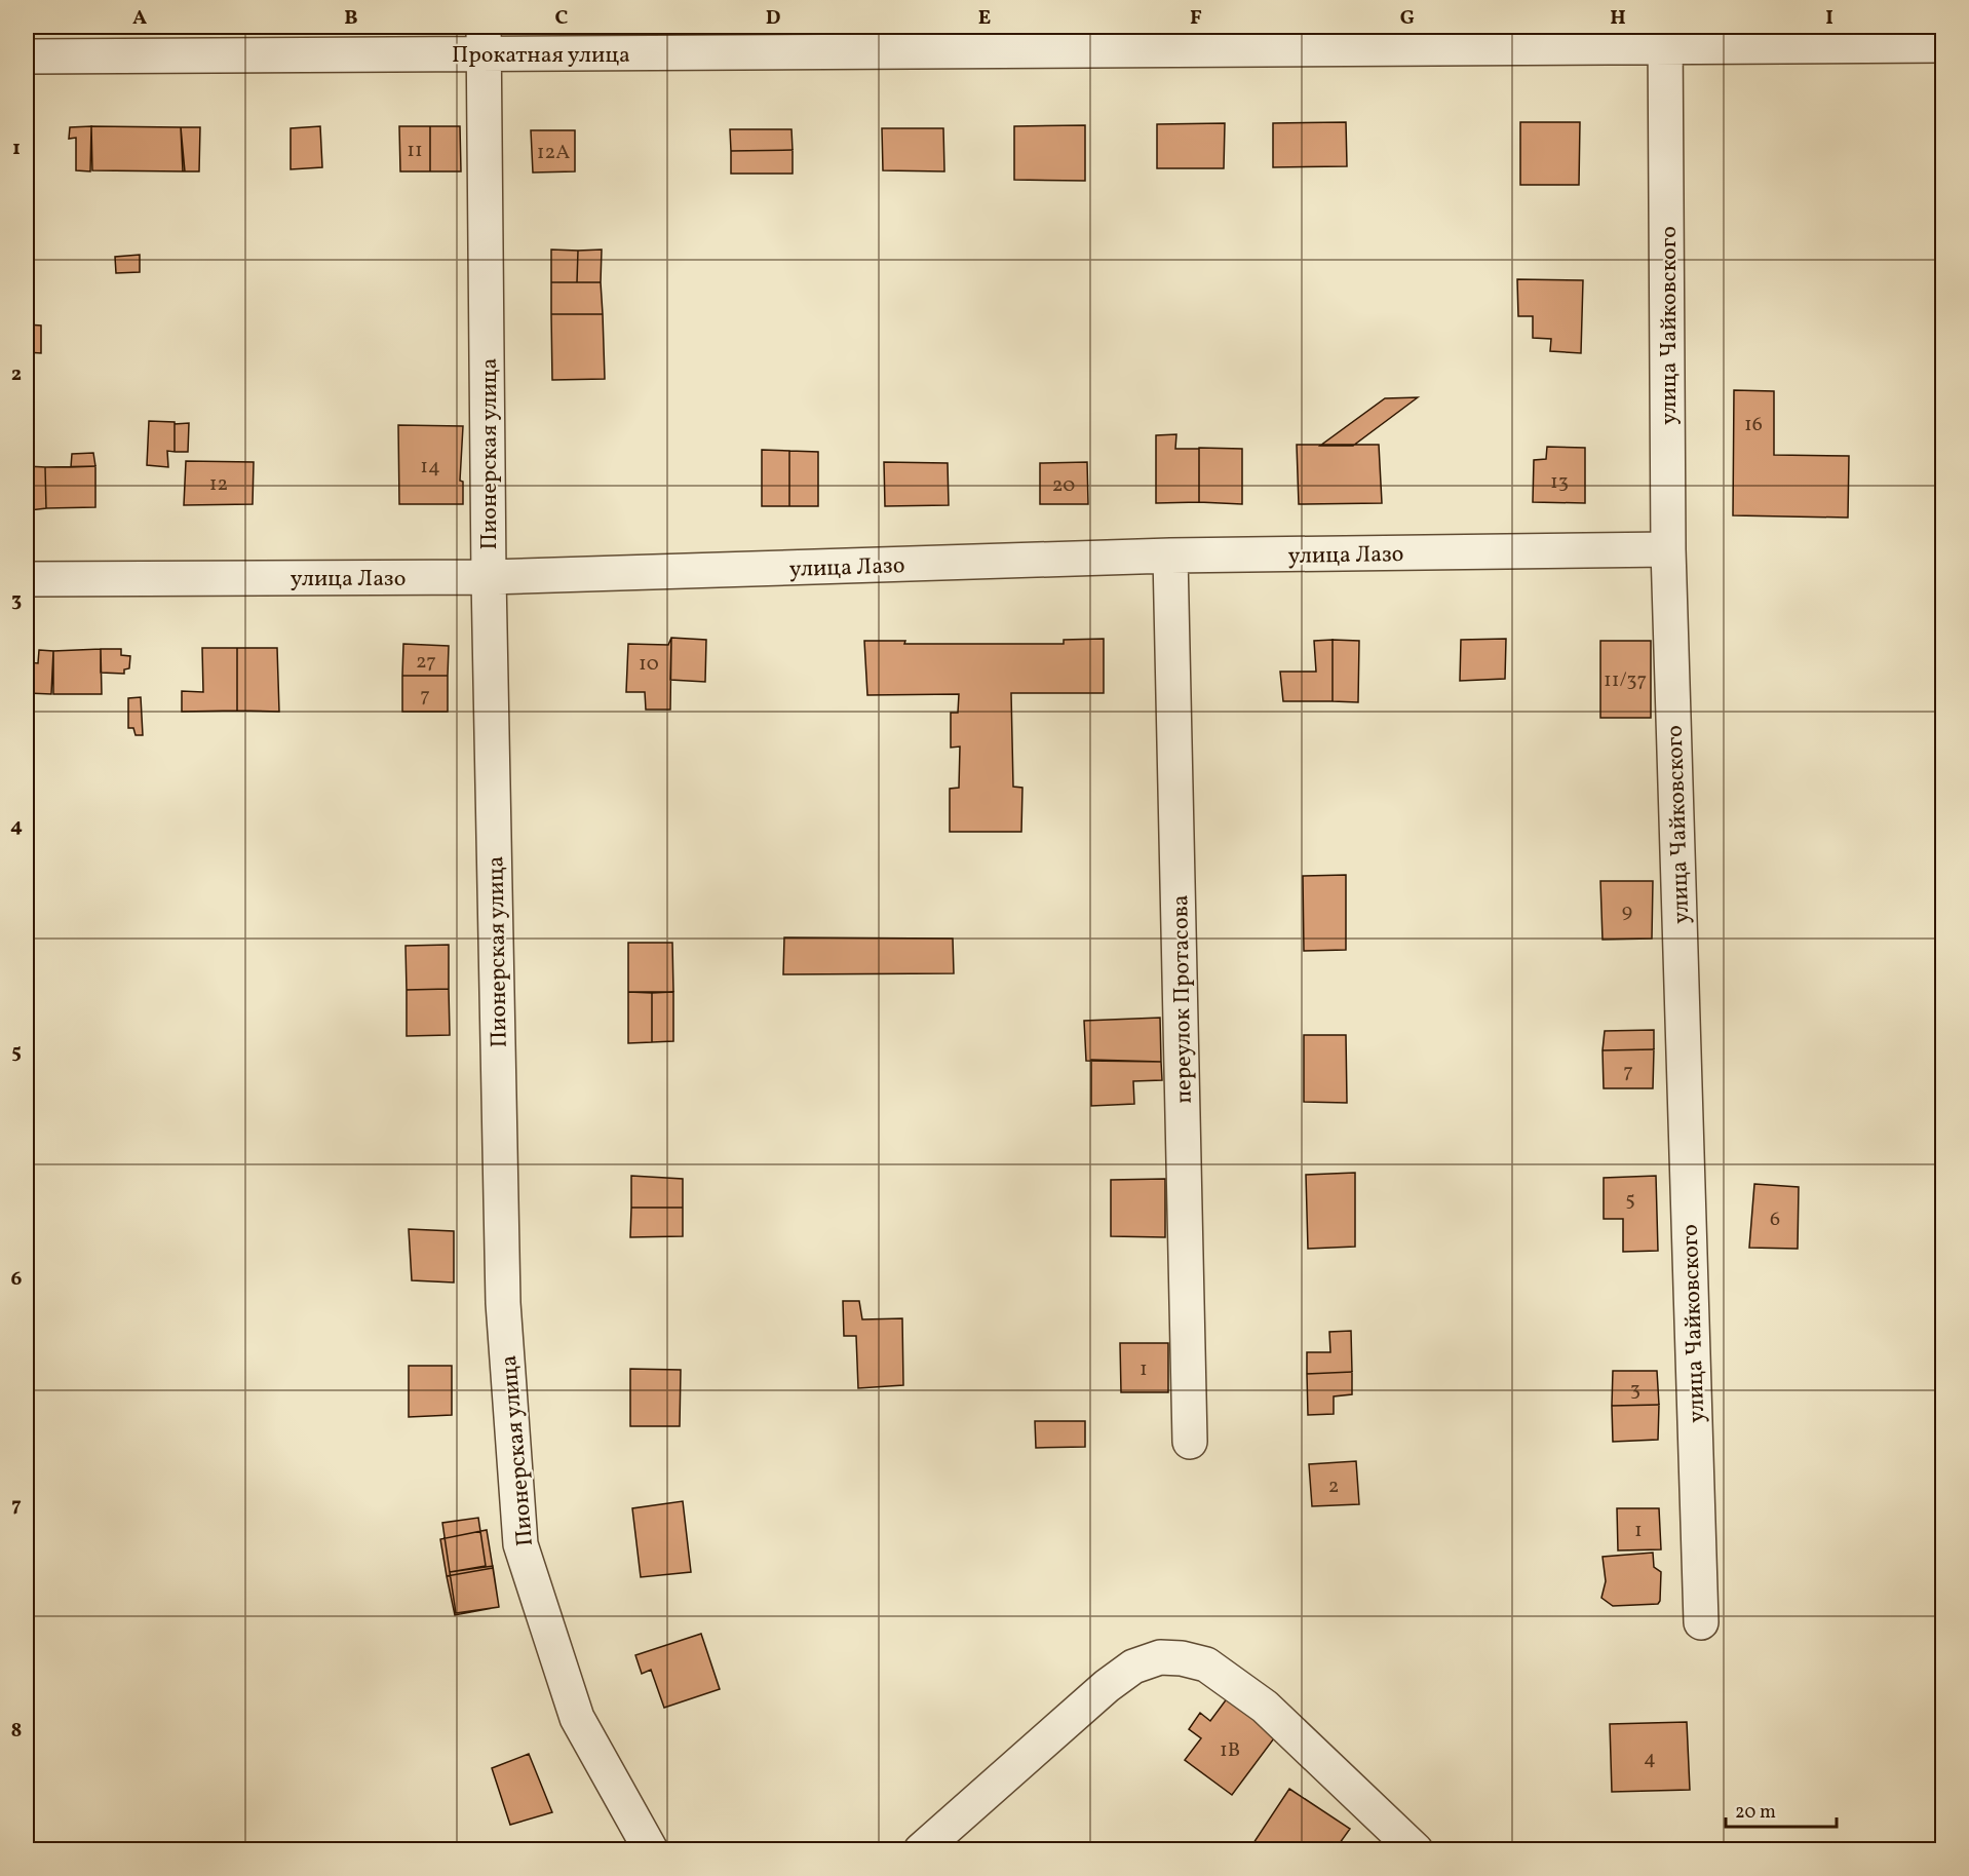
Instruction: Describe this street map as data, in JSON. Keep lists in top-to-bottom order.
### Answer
{
  "streets": {
    "street": [
      "Прокатная улица",
      "улица Чайковского",
      "Пионерская улица",
      "улица Лазо",
      "переулок Протасова"
    ]
  },
  "crossings": [
    ["Прокатная улица", "улица Чайковского"],
    ["Прокатная улица", "Пионерская улица"],
    ["улица Чайковского", "улица Лазо"],
    ["Пионерская улица", "улица Лазо"],
    ["улица Лазо", "переулок Протасова"]
  ],
  "house_numbers": [
    "11",
    "12А",
    "16",
    "14",
    "13",
    "12",
    "20",
    "27",
    "10",
    "11/37",
    "7",
    "9",
    "7",
    "5",
    "6",
    "1",
    "3",
    "2",
    "1",
    "1В",
    "4"
  ],
  "scale_bar": "20 m",
  "grid": {
    "columns": [
      "A",
      "B",
      "C",
      "D",
      "E",
      "F",
      "G",
      "H",
      "I"
    ],
    "rows": [
      "1",
      "2",
      "3",
      "4",
      "5",
      "6",
      "7",
      "8"
    ]
  }
}
